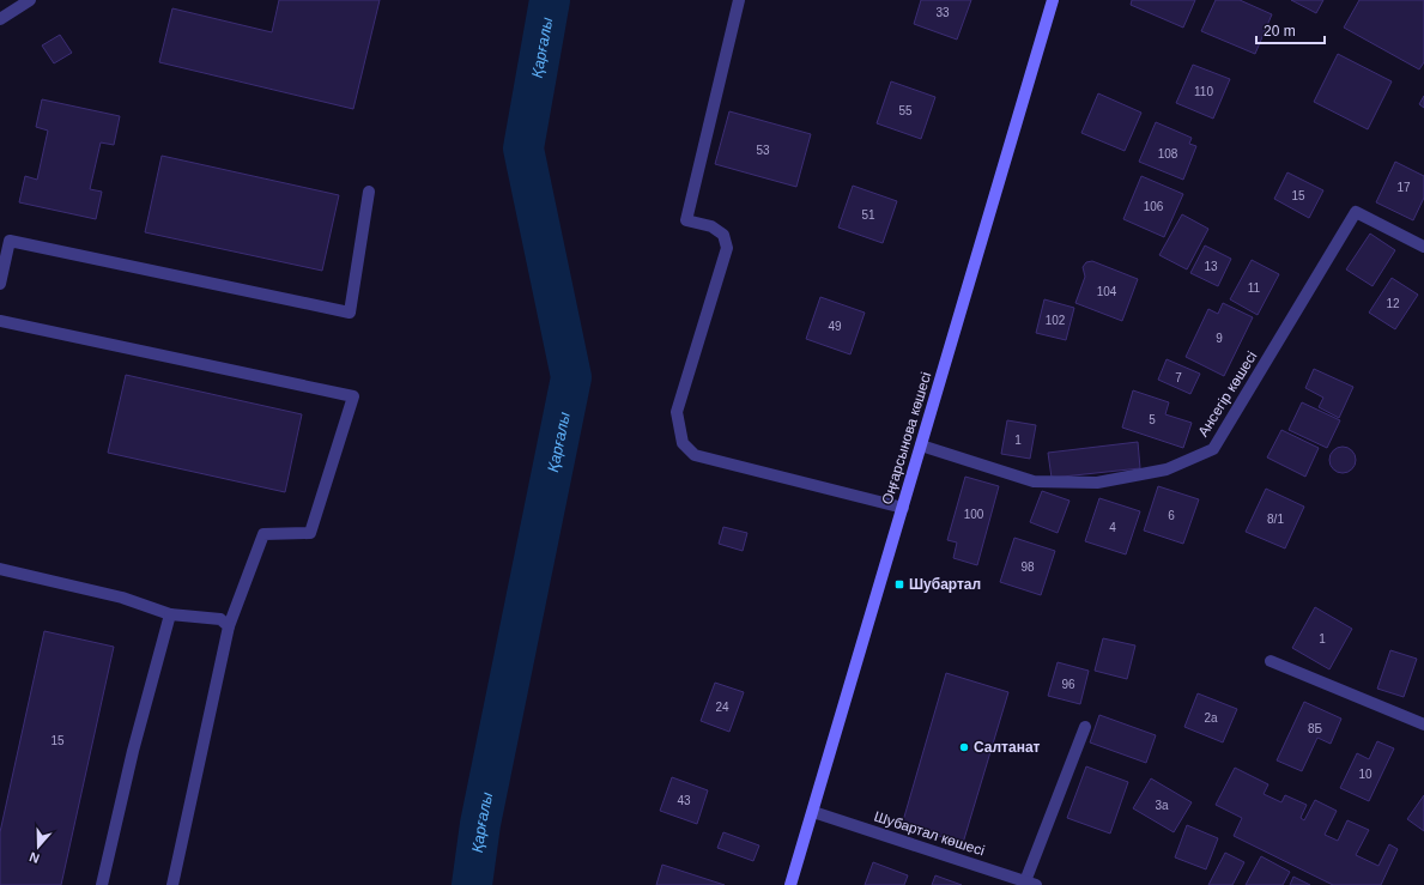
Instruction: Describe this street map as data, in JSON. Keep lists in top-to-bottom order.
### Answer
{
  "streets": {
    "main road": ["Оңғарсынова көшесі"],
    "street": ["Ансегір көшесі", "Шубартал көшесі"]
  },
  "crossings": [
    ["Ансегір көшесі", "Оңғарсынова көшесі"],
    ["Оңғарсынова көшесі", "Шубартал көшесі"]
  ],
  "water": ["Қарғалы"],
  "places": {
    "transit": ["Шубартал"],
    "other": ["Салтанат"]
  },
  "house_numbers": [
    "33",
    "110",
    "55",
    "53",
    "108",
    "17",
    "15",
    "106",
    "51",
    "13",
    "11",
    "104",
    "12",
    "102",
    "49",
    "9",
    "7",
    "5",
    "1",
    "100",
    "6",
    "8/1",
    "4",
    "98",
    "1",
    "96",
    "24",
    "2а",
    "8Б",
    "15",
    "10",
    "43",
    "3а"
  ],
  "scale_bar": "20 m",
  "north": "bottom"
}
